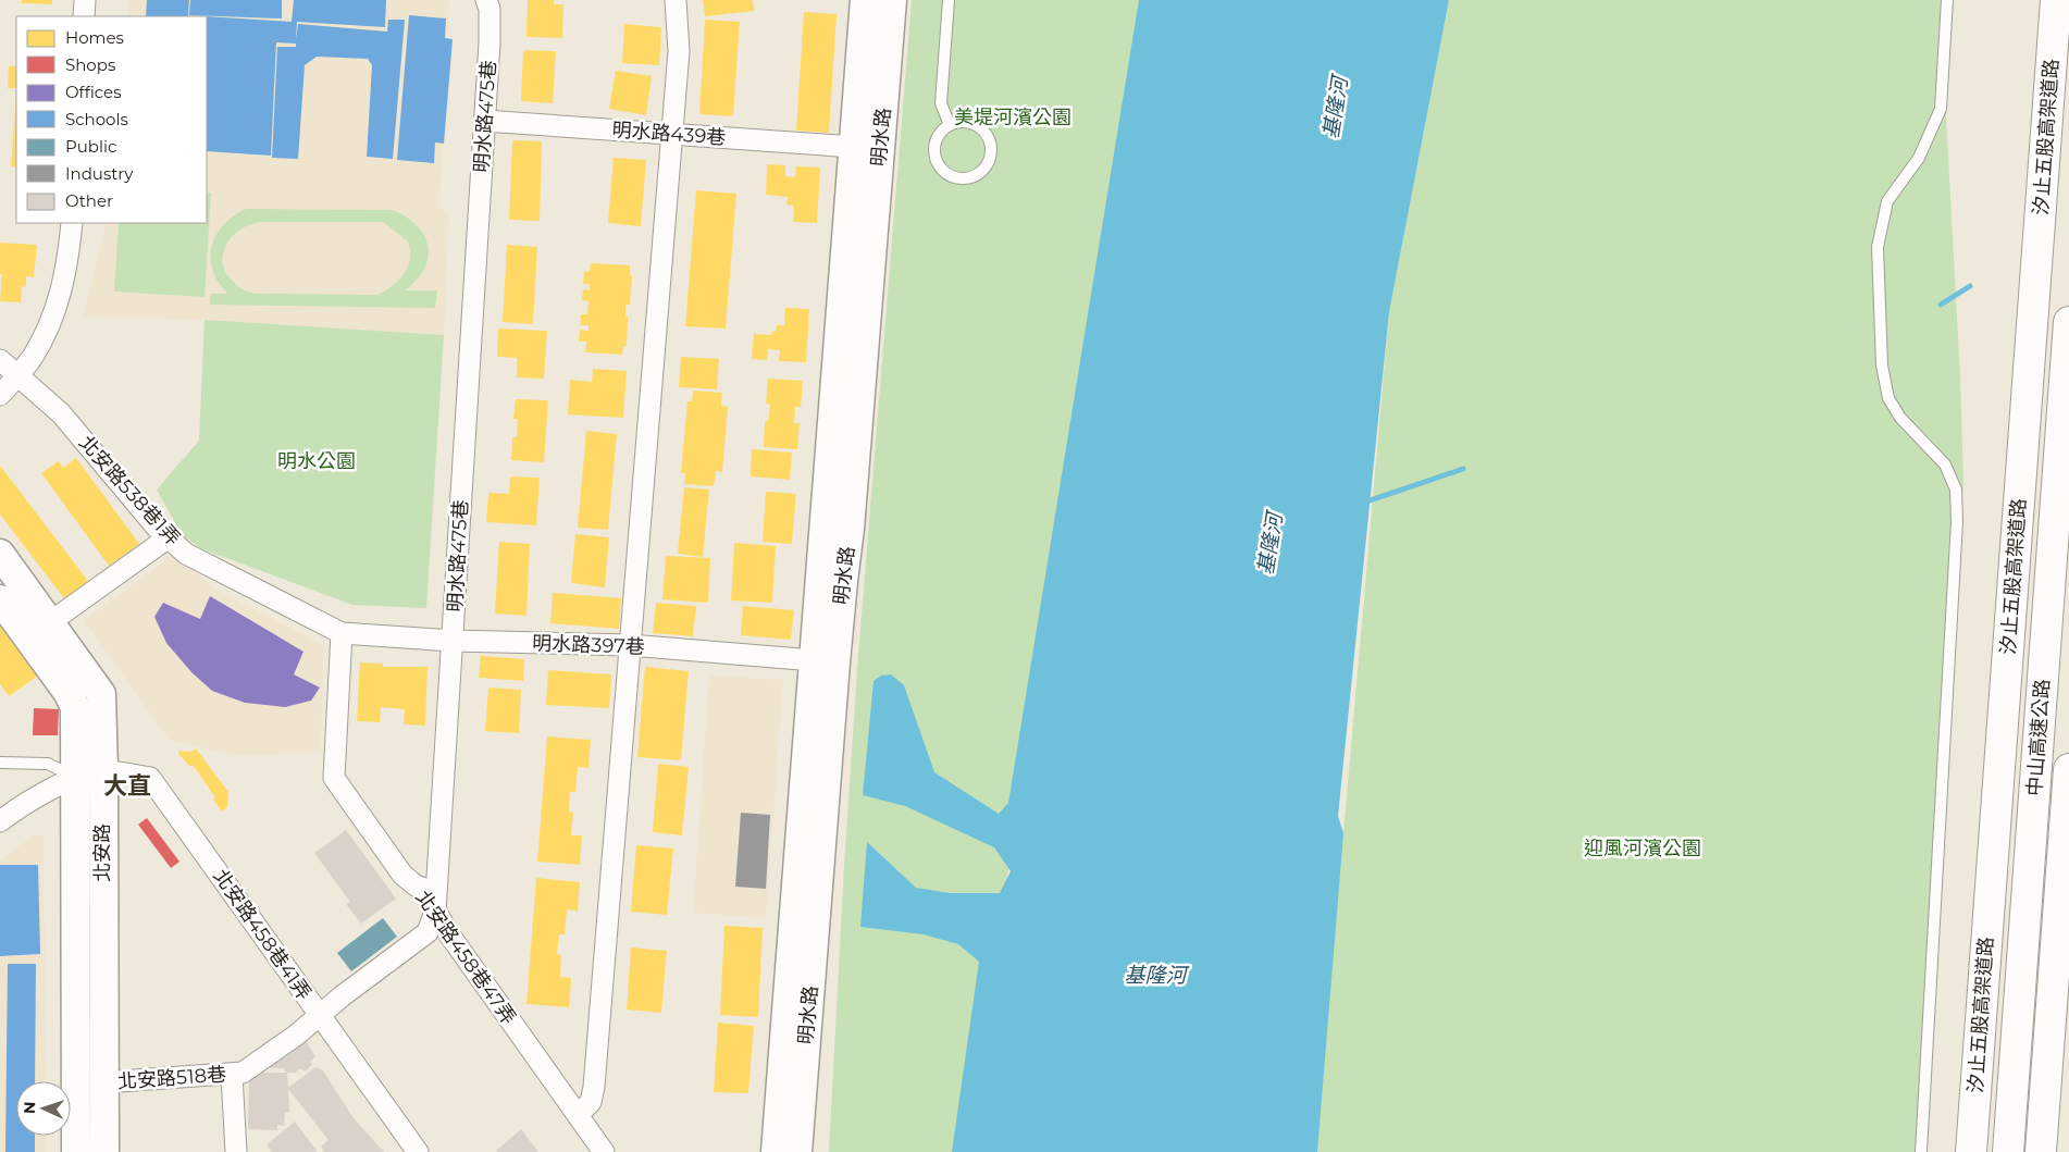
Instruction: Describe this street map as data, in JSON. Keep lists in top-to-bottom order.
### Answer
{
  "streets": {
    "highway": ["汐止五股高架道路", "中山高速公路"],
    "main road": ["明水路", "北安路"],
    "street": [
      "明水路475巷",
      "明水路439巷",
      "北安路538巷1弄",
      "明水路397巷",
      "北安路458巷41弄",
      "北安路458巷47弄",
      "北安路518巷"
    ]
  },
  "crossings": [
    ["明水路475巷", "明水路439巷"],
    ["明水路475巷", "明水路397巷"],
    ["明水路475巷", "北安路458巷41弄"],
    ["明水路475巷", "北安路458巷47弄"],
    ["明水路475巷", "北安路518巷"],
    ["明水路439巷", "明水路"],
    ["明水路", "明水路397巷"],
    ["北安路538巷1弄", "明水路397巷"],
    ["北安路538巷1弄", "北安路458巷47弄"],
    ["明水路397巷", "北安路458巷47弄"],
    ["北安路", "北安路458巷41弄"],
    ["北安路", "北安路518巷"],
    ["北安路458巷41弄", "北安路518巷"]
  ],
  "districts": ["大直"],
  "water": ["基隆河"],
  "parks": ["美堤河濱公園", "明水公園", "迎風河濱公園"],
  "legend": [
    "Homes",
    "Shops",
    "Offices",
    "Schools",
    "Public",
    "Industry",
    "Other"
  ],
  "north": "left"
}
